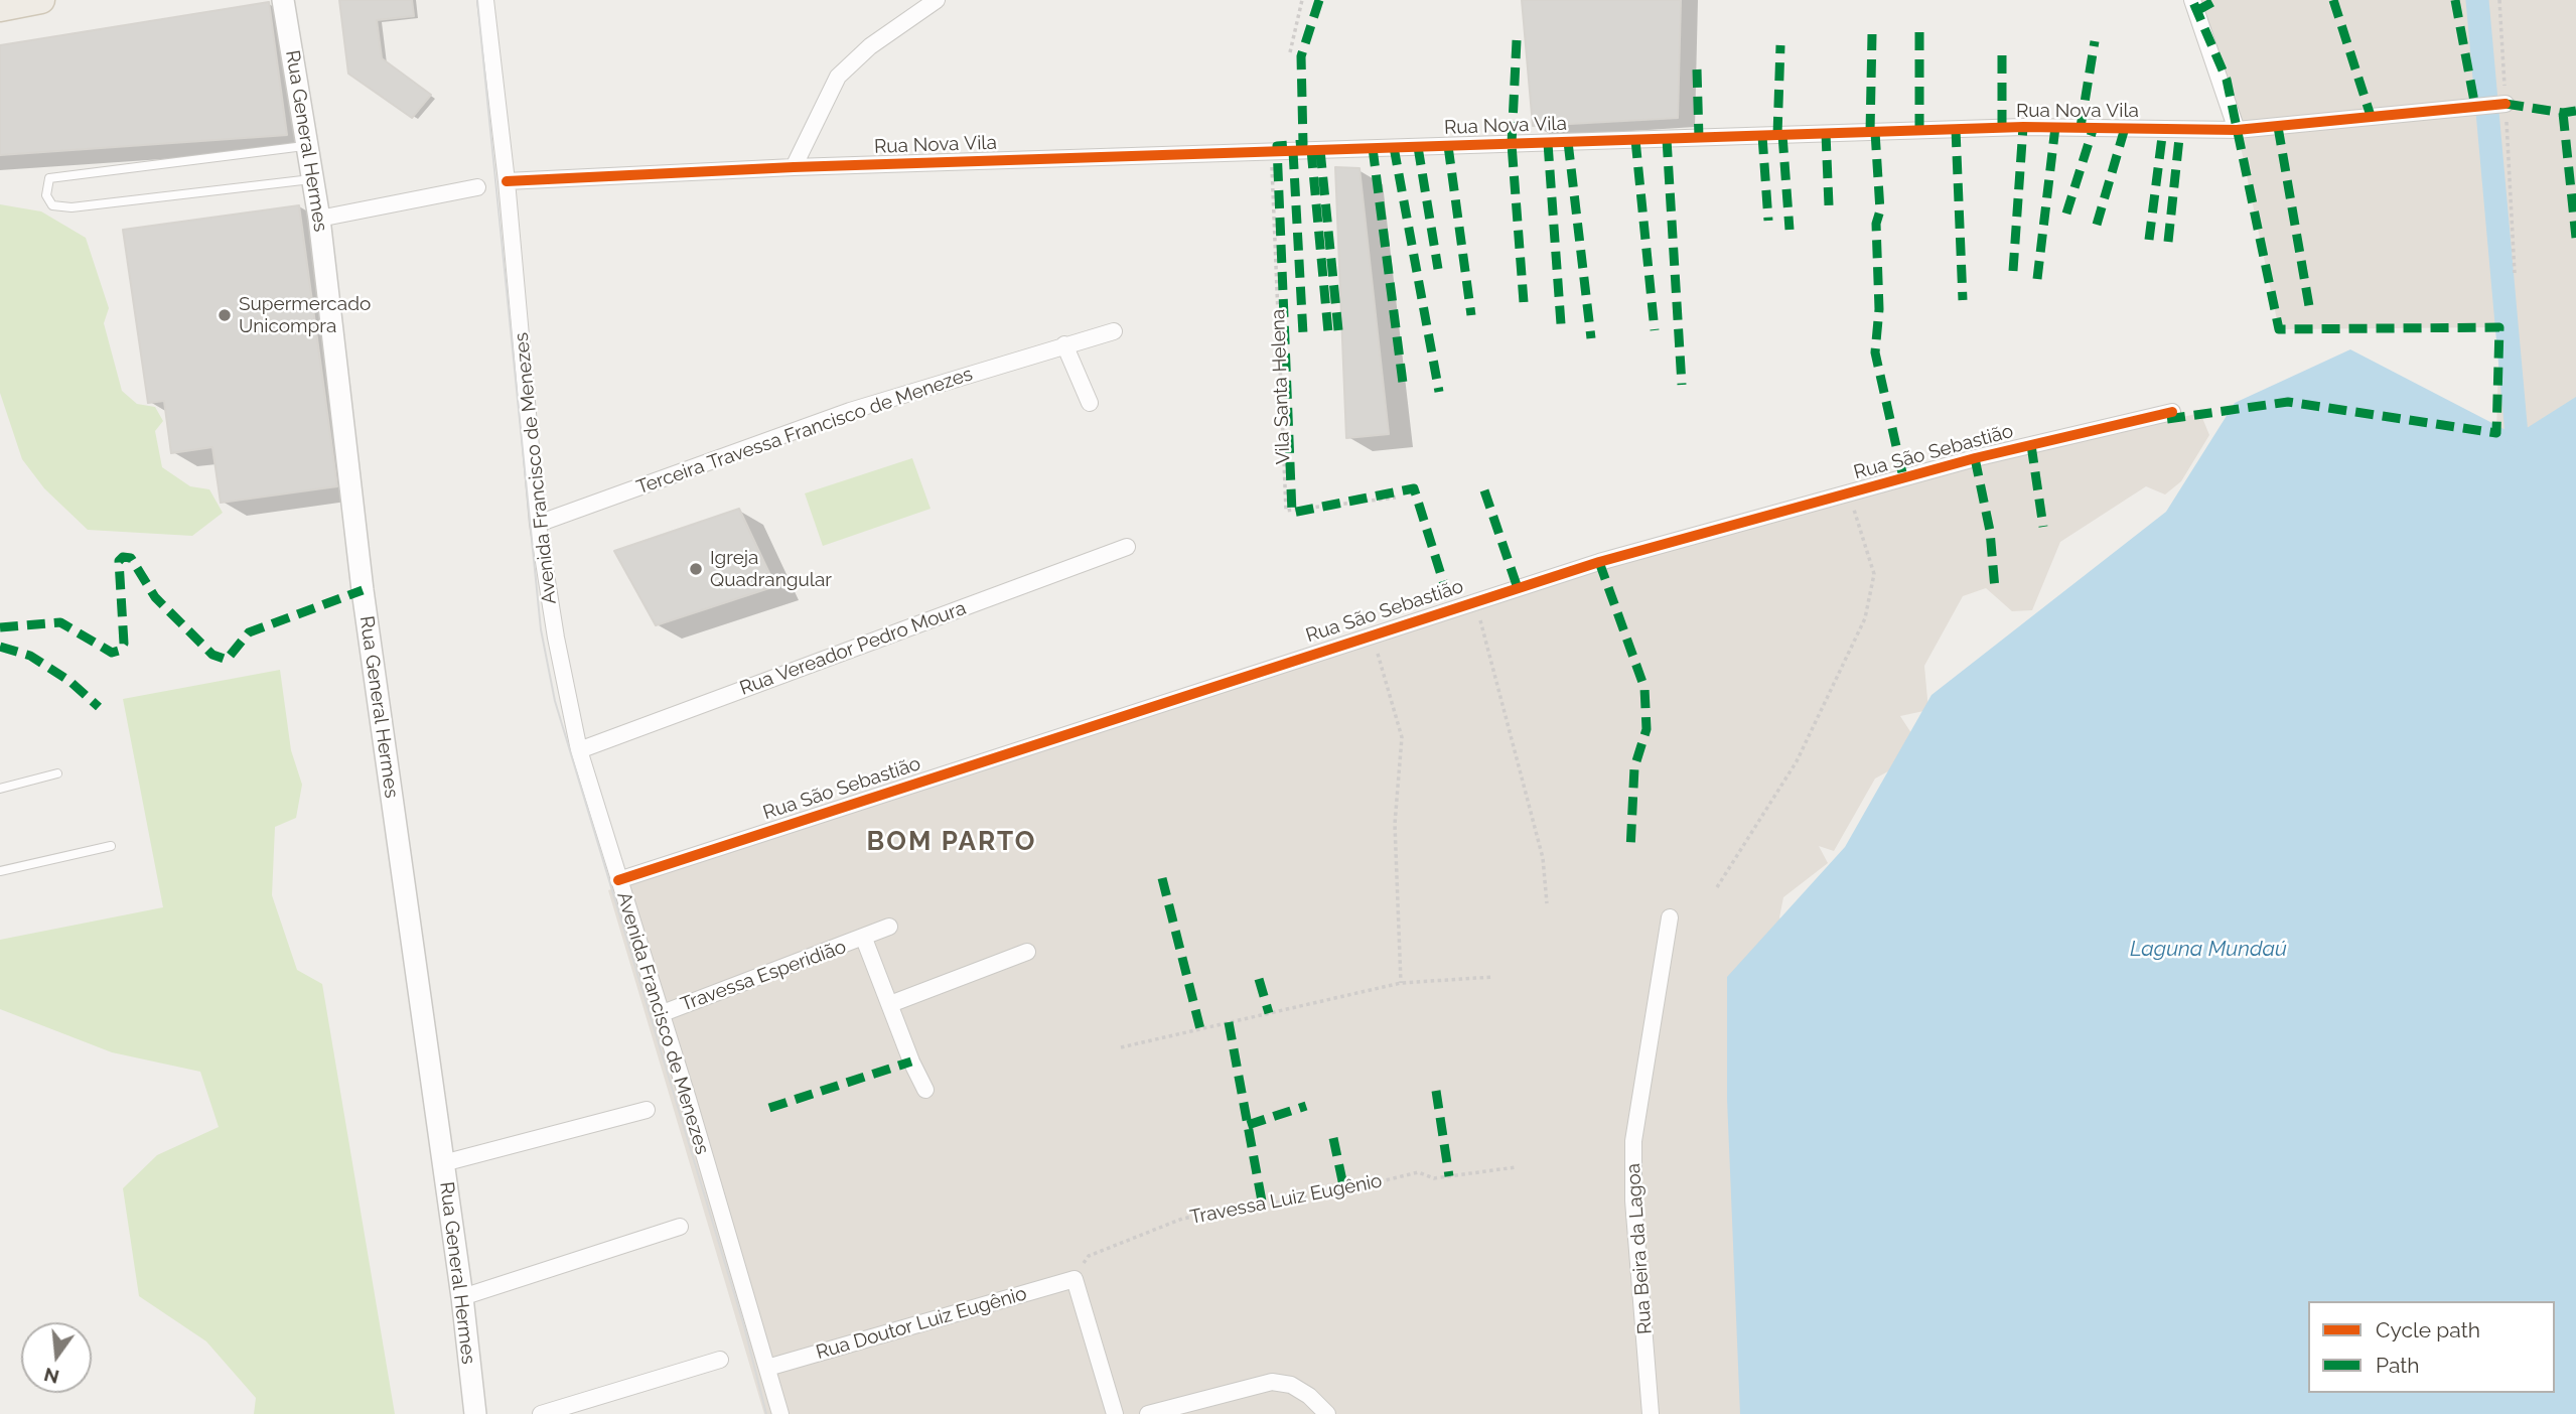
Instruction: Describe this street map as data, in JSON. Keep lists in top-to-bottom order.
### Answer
{
  "streets": {
    "street": [
      "Rua Nova Vila",
      "Rua General Hermes",
      "Terceira Travessa Francisco de Menezes",
      "Rua São Sebastião",
      "Avenida Francisco de Menezes",
      "Rua Vereador Pedro Moura",
      "Travessa Esperidião",
      "Rua Beira da Lagoa",
      "Rua Doutor Luiz Eugênio"
    ],
    "path": ["Vila Santa Helena", "Travessa Luiz Eugênio"]
  },
  "crossings": [
    ["Rua Nova Vila", "Vila Santa Helena"],
    ["Rua Nova Vila", "Avenida Francisco de Menezes"],
    ["Terceira Travessa Francisco de Menezes", "Avenida Francisco de Menezes"],
    ["Rua São Sebastião", "Avenida Francisco de Menezes"],
    ["Avenida Francisco de Menezes", "Rua Vereador Pedro Moura"],
    ["Avenida Francisco de Menezes", "Travessa Esperidião"],
    ["Avenida Francisco de Menezes", "Rua Doutor Luiz Eugênio"],
    ["Travessa Luiz Eugênio", "Rua Doutor Luiz Eugênio"]
  ],
  "districts": ["BOM PARTO"],
  "water": ["Laguna Mundaú"],
  "places": ["Supermercado Unicompra", "Igreja Quadrangular"],
  "legend": ["Cycle path", "Path"],
  "north": "bottom"
}
